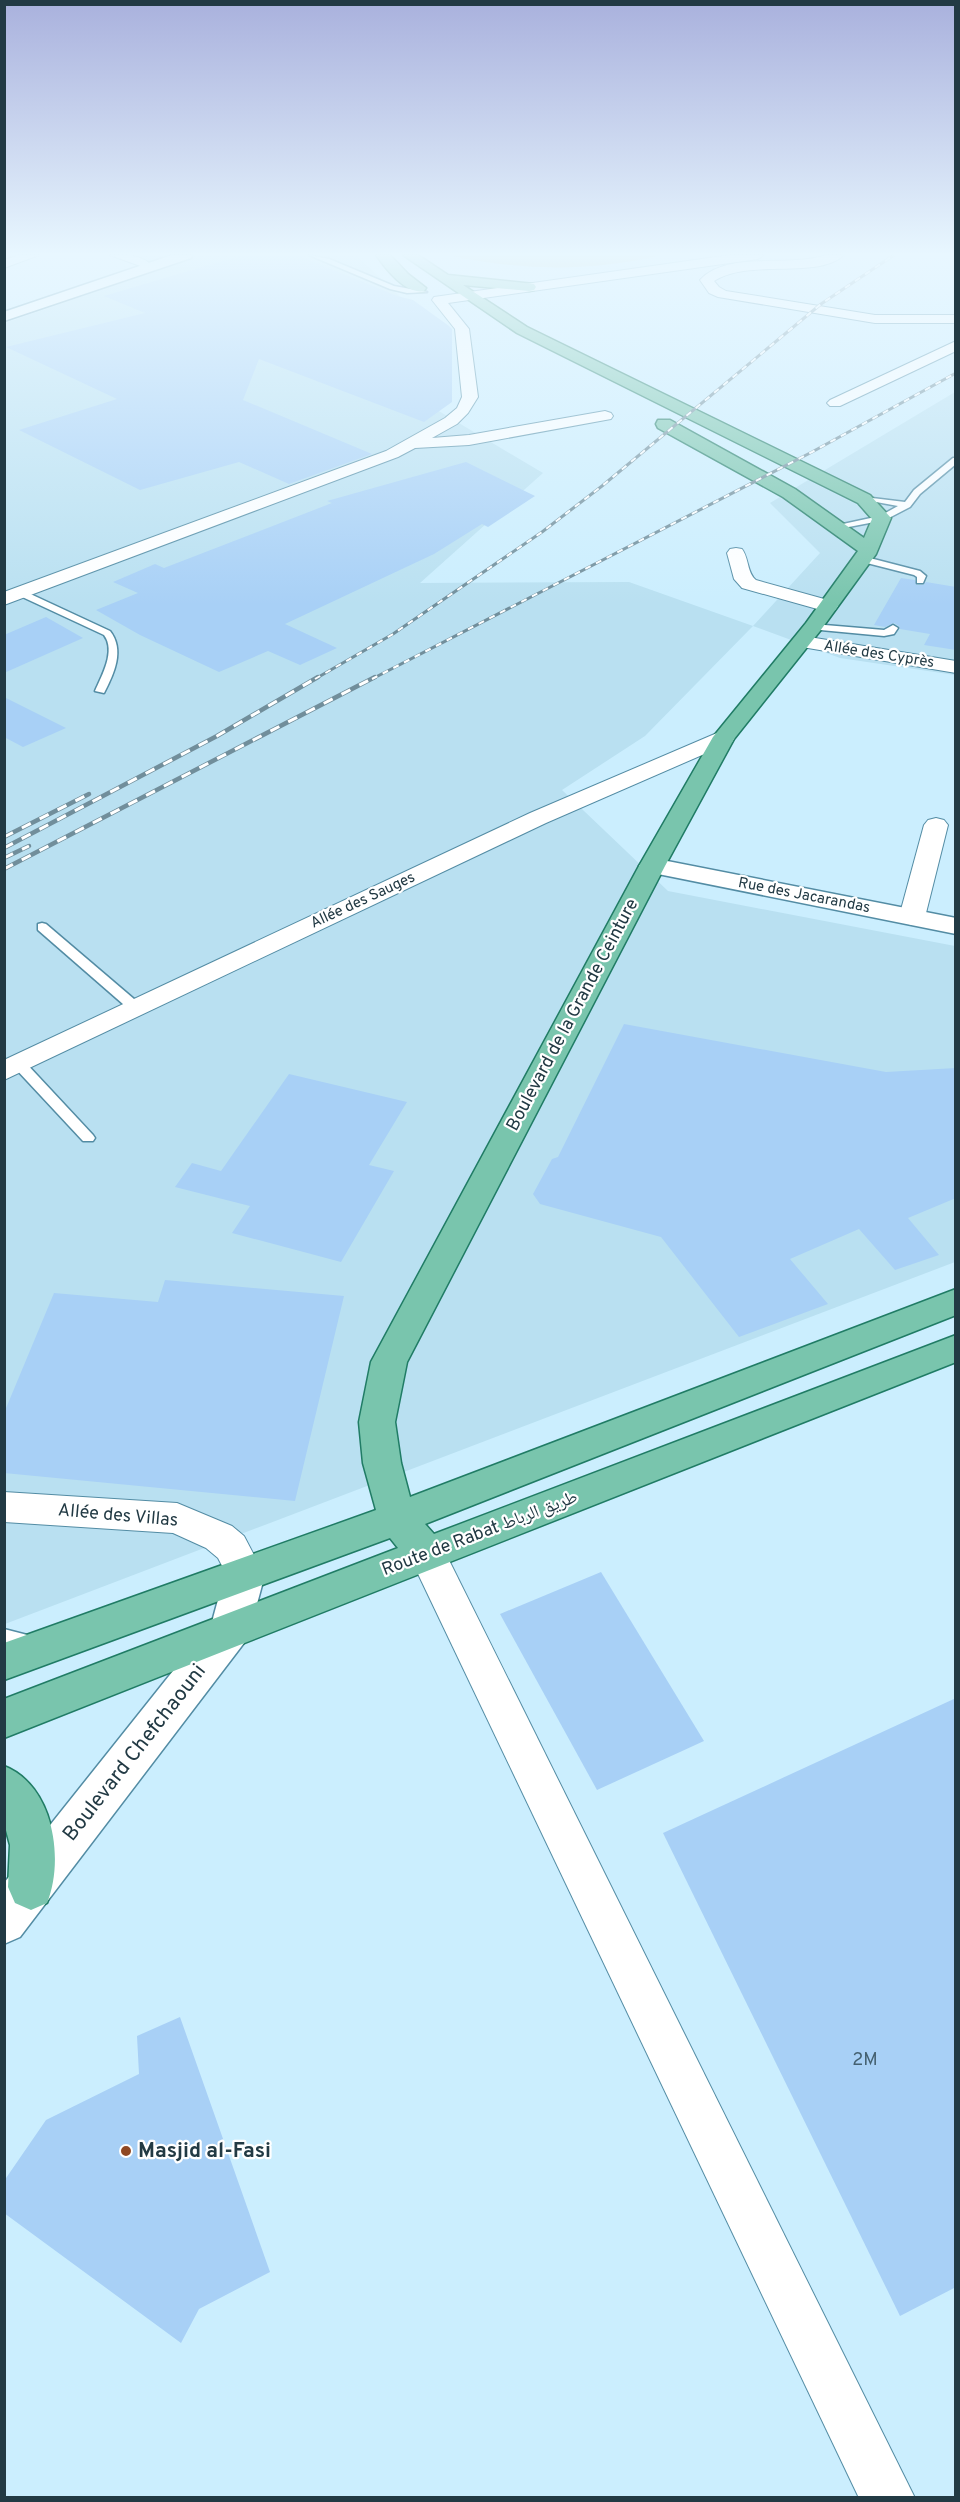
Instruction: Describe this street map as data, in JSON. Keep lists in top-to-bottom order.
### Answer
{
  "streets": {
    "main road": ["Boulevard de la Grande Ceinture", "Route de Rabat طريق الرباط"],
    "street": [
      "Allée des Cyprès",
      "Rue des Jacarandas",
      "Allée des Sauges",
      "Allée des Villas",
      "Boulevard Chefchaouni"
    ]
  },
  "crossings": [
    ["Allée des Cyprès", "Boulevard de la Grande Ceinture"],
    ["Rue des Jacarandas", "Boulevard de la Grande Ceinture"],
    ["Allée des Sauges", "Boulevard de la Grande Ceinture"],
    ["Allée des Villas", "Boulevard Chefchaouni"],
    ["Route de Rabat طريق الرباط", "Boulevard Chefchaouni"]
  ],
  "places": ["Masjid al-Fasi"],
  "house_numbers": ["2M"]
}
